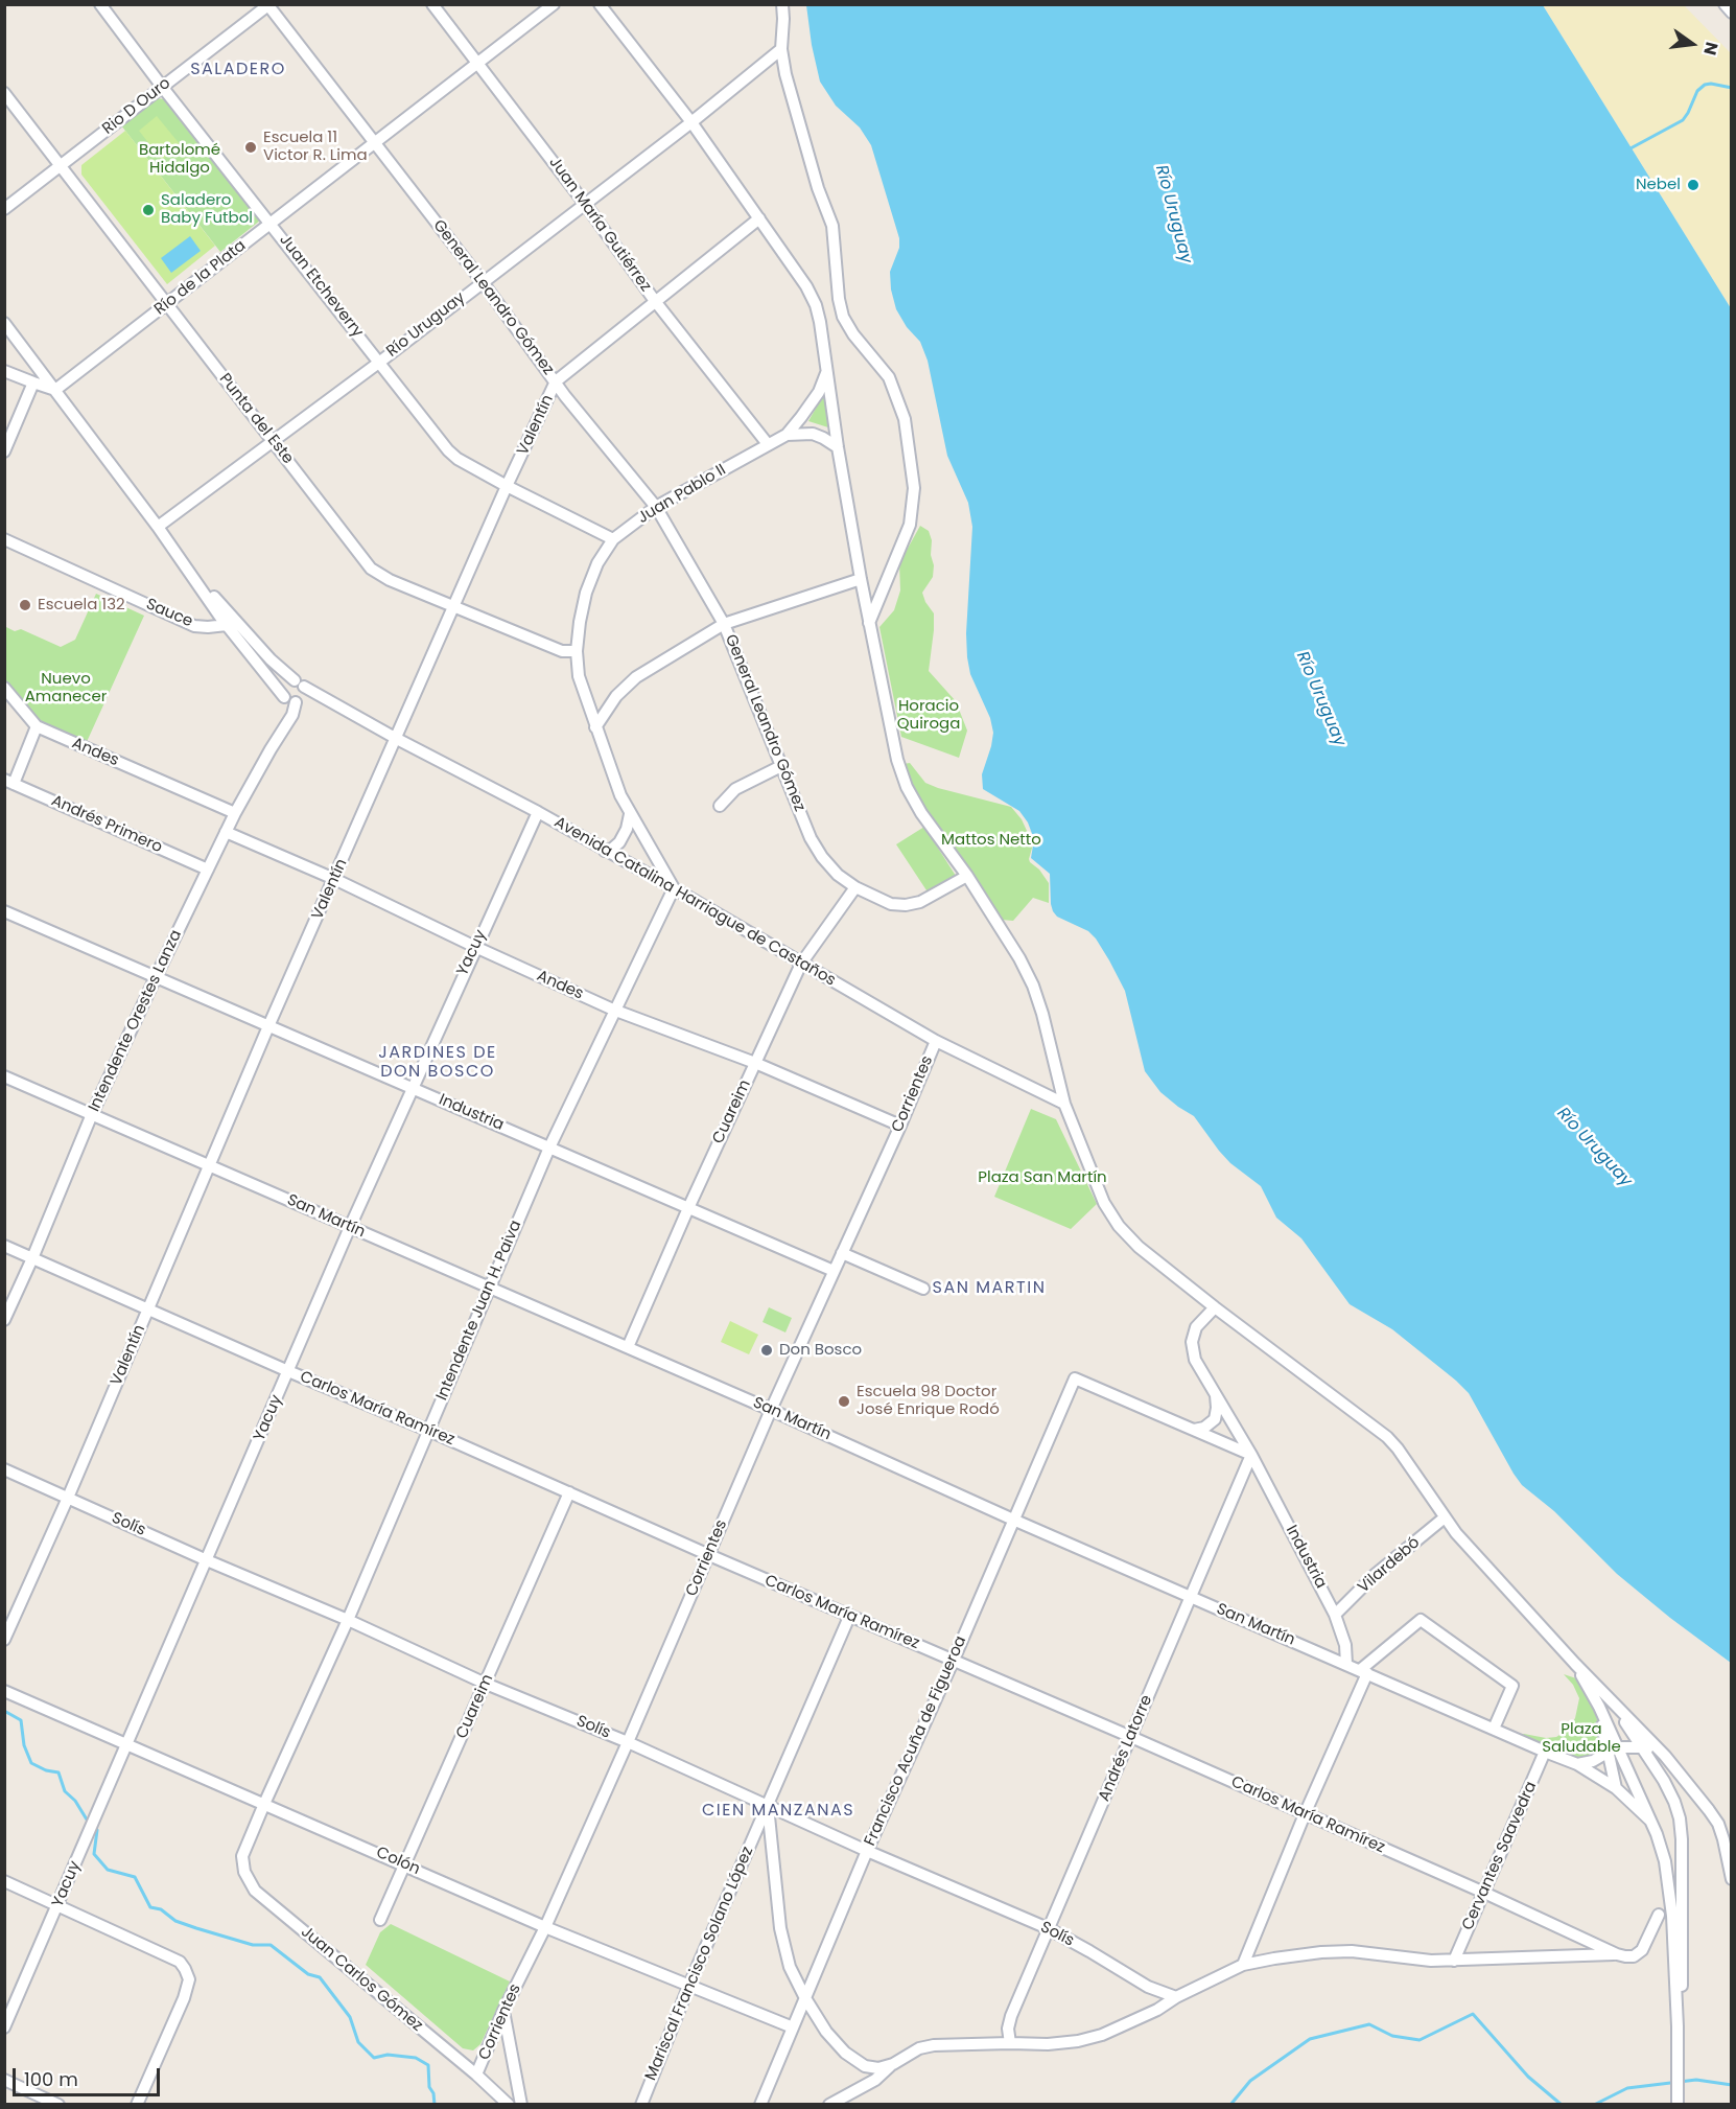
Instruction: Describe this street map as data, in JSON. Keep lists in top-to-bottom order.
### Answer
{
  "streets": {
    "street": [
      "Rio D Ouro",
      "Juan María Gutiérrez",
      "Río de la Plata",
      "Juan Etcheverry",
      "General Leandro Gómez",
      "Río Uruguay",
      "Punta del Este",
      "Valentín",
      "Juan Pablo II",
      "Sauce",
      "Andes",
      "Andrés Primero",
      "Avenida Catalina Harriague de Castaños",
      "Yacuy",
      "Intendente Orestes Lanza",
      "Corrientes",
      "Cuareim",
      "Industria",
      "San Martín",
      "Intendente Juan H. Paiva",
      "Carlos María Ramírez",
      "Solís",
      "Vilardebó",
      "Francisco Acuña de Figueroa",
      "Andrés Latorre",
      "Cervantes Saavedra",
      "Colón",
      "Mariscal Francisco Solano López",
      "Juan Carlos Gómez"
    ]
  },
  "crossings": [
    ["Rio D Ouro", "Juan Etcheverry"],
    ["Rio D Ouro", "General Leandro Gómez"],
    ["Rio D Ouro", "Punta del Este"],
    ["Juan María Gutiérrez", "Río de la Plata"],
    ["Juan María Gutiérrez", "Río Uruguay"],
    ["Juan María Gutiérrez", "Valentín"],
    ["Juan María Gutiérrez", "Juan Pablo II"],
    ["Río de la Plata", "Juan Etcheverry"],
    ["Río de la Plata", "General Leandro Gómez"],
    ["Río de la Plata", "Punta del Este"],
    ["Río de la Plata", "Avenida Catalina Harriague de Castaños"],
    ["Juan Etcheverry", "Río Uruguay"],
    ["Juan Etcheverry", "Valentín"],
    ["Juan Etcheverry", "Juan Pablo II"],
    ["General Leandro Gómez", "Río Uruguay"],
    ["General Leandro Gómez", "Valentín"],
    ["General Leandro Gómez", "Juan Pablo II"],
    ["General Leandro Gómez", "Cuareim"],
    ["Río Uruguay", "Punta del Este"],
    ["Río Uruguay", "Avenida Catalina Harriague de Castaños"],
    ["Punta del Este", "Valentín"],
    ["Punta del Este", "Juan Pablo II"],
    ["Valentín", "Andes"],
    ["Valentín", "Avenida Catalina Harriague de Castaños"],
    ["Valentín", "Industria"],
    ["Valentín", "San Martín"],
    ["Valentín", "Carlos María Ramírez"],
    ["Valentín", "Solís"],
    ["Juan Pablo II", "Avenida Catalina Harriague de Castaños"],
    ["Juan Pablo II", "Intendente Juan H. Paiva"],
    ["Sauce", "Avenida Catalina Harriague de Castaños"],
    ["Andes", "Yacuy"],
    ["Andes", "Intendente Orestes Lanza"],
    ["Andes", "Corrientes"],
    ["Andes", "Cuareim"],
    ["Andes", "Intendente Juan H. Paiva"],
    ["Andrés Primero", "Intendente Orestes Lanza"],
    ["Avenida Catalina Harriague de Castaños", "Yacuy"],
    ["Avenida Catalina Harriague de Castaños", "Intendente Orestes Lanza"],
    ["Avenida Catalina Harriague de Castaños", "Corrientes"],
    ["Avenida Catalina Harriague de Castaños", "Cuareim"],
    ["Avenida Catalina Harriague de Castaños", "Intendente Juan H. Paiva"],
    ["Yacuy", "Industria"],
    ["Yacuy", "San Martín"],
    ["Yacuy", "Carlos María Ramírez"],
    ["Yacuy", "Solís"],
    ["Yacuy", "Colón"],
    ["Intendente Orestes Lanza", "Industria"],
    ["Intendente Orestes Lanza", "San Martín"],
    ["Intendente Orestes Lanza", "Carlos María Ramírez"],
    ["Corrientes", "Industria"],
    ["Corrientes", "San Martín"],
    ["Corrientes", "Carlos María Ramírez"],
    ["Corrientes", "Solís"],
    ["Corrientes", "Colón"],
    ["Corrientes", "Juan Carlos Gómez"],
    ["Cuareim", "Industria"],
    ["Cuareim", "San Martín"],
    ["Cuareim", "Carlos María Ramírez"],
    ["Cuareim", "Solís"],
    ["Cuareim", "Colón"],
    ["Industria", "San Martín"],
    ["Industria", "Intendente Juan H. Paiva"],
    ["Industria", "Vilardebó"],
    ["Industria", "Andrés Latorre"],
    ["San Martín", "Intendente Juan H. Paiva"],
    ["San Martín", "Francisco Acuña de Figueroa"],
    ["San Martín", "Andrés Latorre"],
    ["San Martín", "Cervantes Saavedra"],
    ["Intendente Juan H. Paiva", "Carlos María Ramírez"],
    ["Intendente Juan H. Paiva", "Solís"],
    ["Intendente Juan H. Paiva", "Colón"],
    ["Intendente Juan H. Paiva", "Juan Carlos Gómez"],
    ["Carlos María Ramírez", "Francisco Acuña de Figueroa"],
    ["Carlos María Ramírez", "Andrés Latorre"],
    ["Carlos María Ramírez", "Cervantes Saavedra"],
    ["Carlos María Ramírez", "Mariscal Francisco Solano López"],
    ["Solís", "Francisco Acuña de Figueroa"],
    ["Solís", "Andrés Latorre"],
    ["Solís", "Mariscal Francisco Solano López"],
    ["Francisco Acuña de Figueroa", "Colón"],
    ["Colón", "Mariscal Francisco Solano López"]
  ],
  "districts": [
    "SALADERO",
    "JARDINES DE DON BOSCO",
    "SAN MARTIN",
    "CIEN MANZANAS"
  ],
  "water": ["Río Uruguay"],
  "parks": [
    "Bartolomé Hidalgo",
    "Nuevo Amanecer",
    "Horacio Quiroga",
    "Mattos Netto",
    "Plaza San Martín",
    "Plaza Saludable"
  ],
  "places": [
    "Escuela 11 Victor R. Lima",
    "Nebel",
    "Saladero Baby Futbol",
    "Escuela 132",
    "Don Bosco",
    "Escuela 98 Doctor José Enrique Rodó"
  ],
  "scale_bar": "100 m",
  "north": "right"
}
